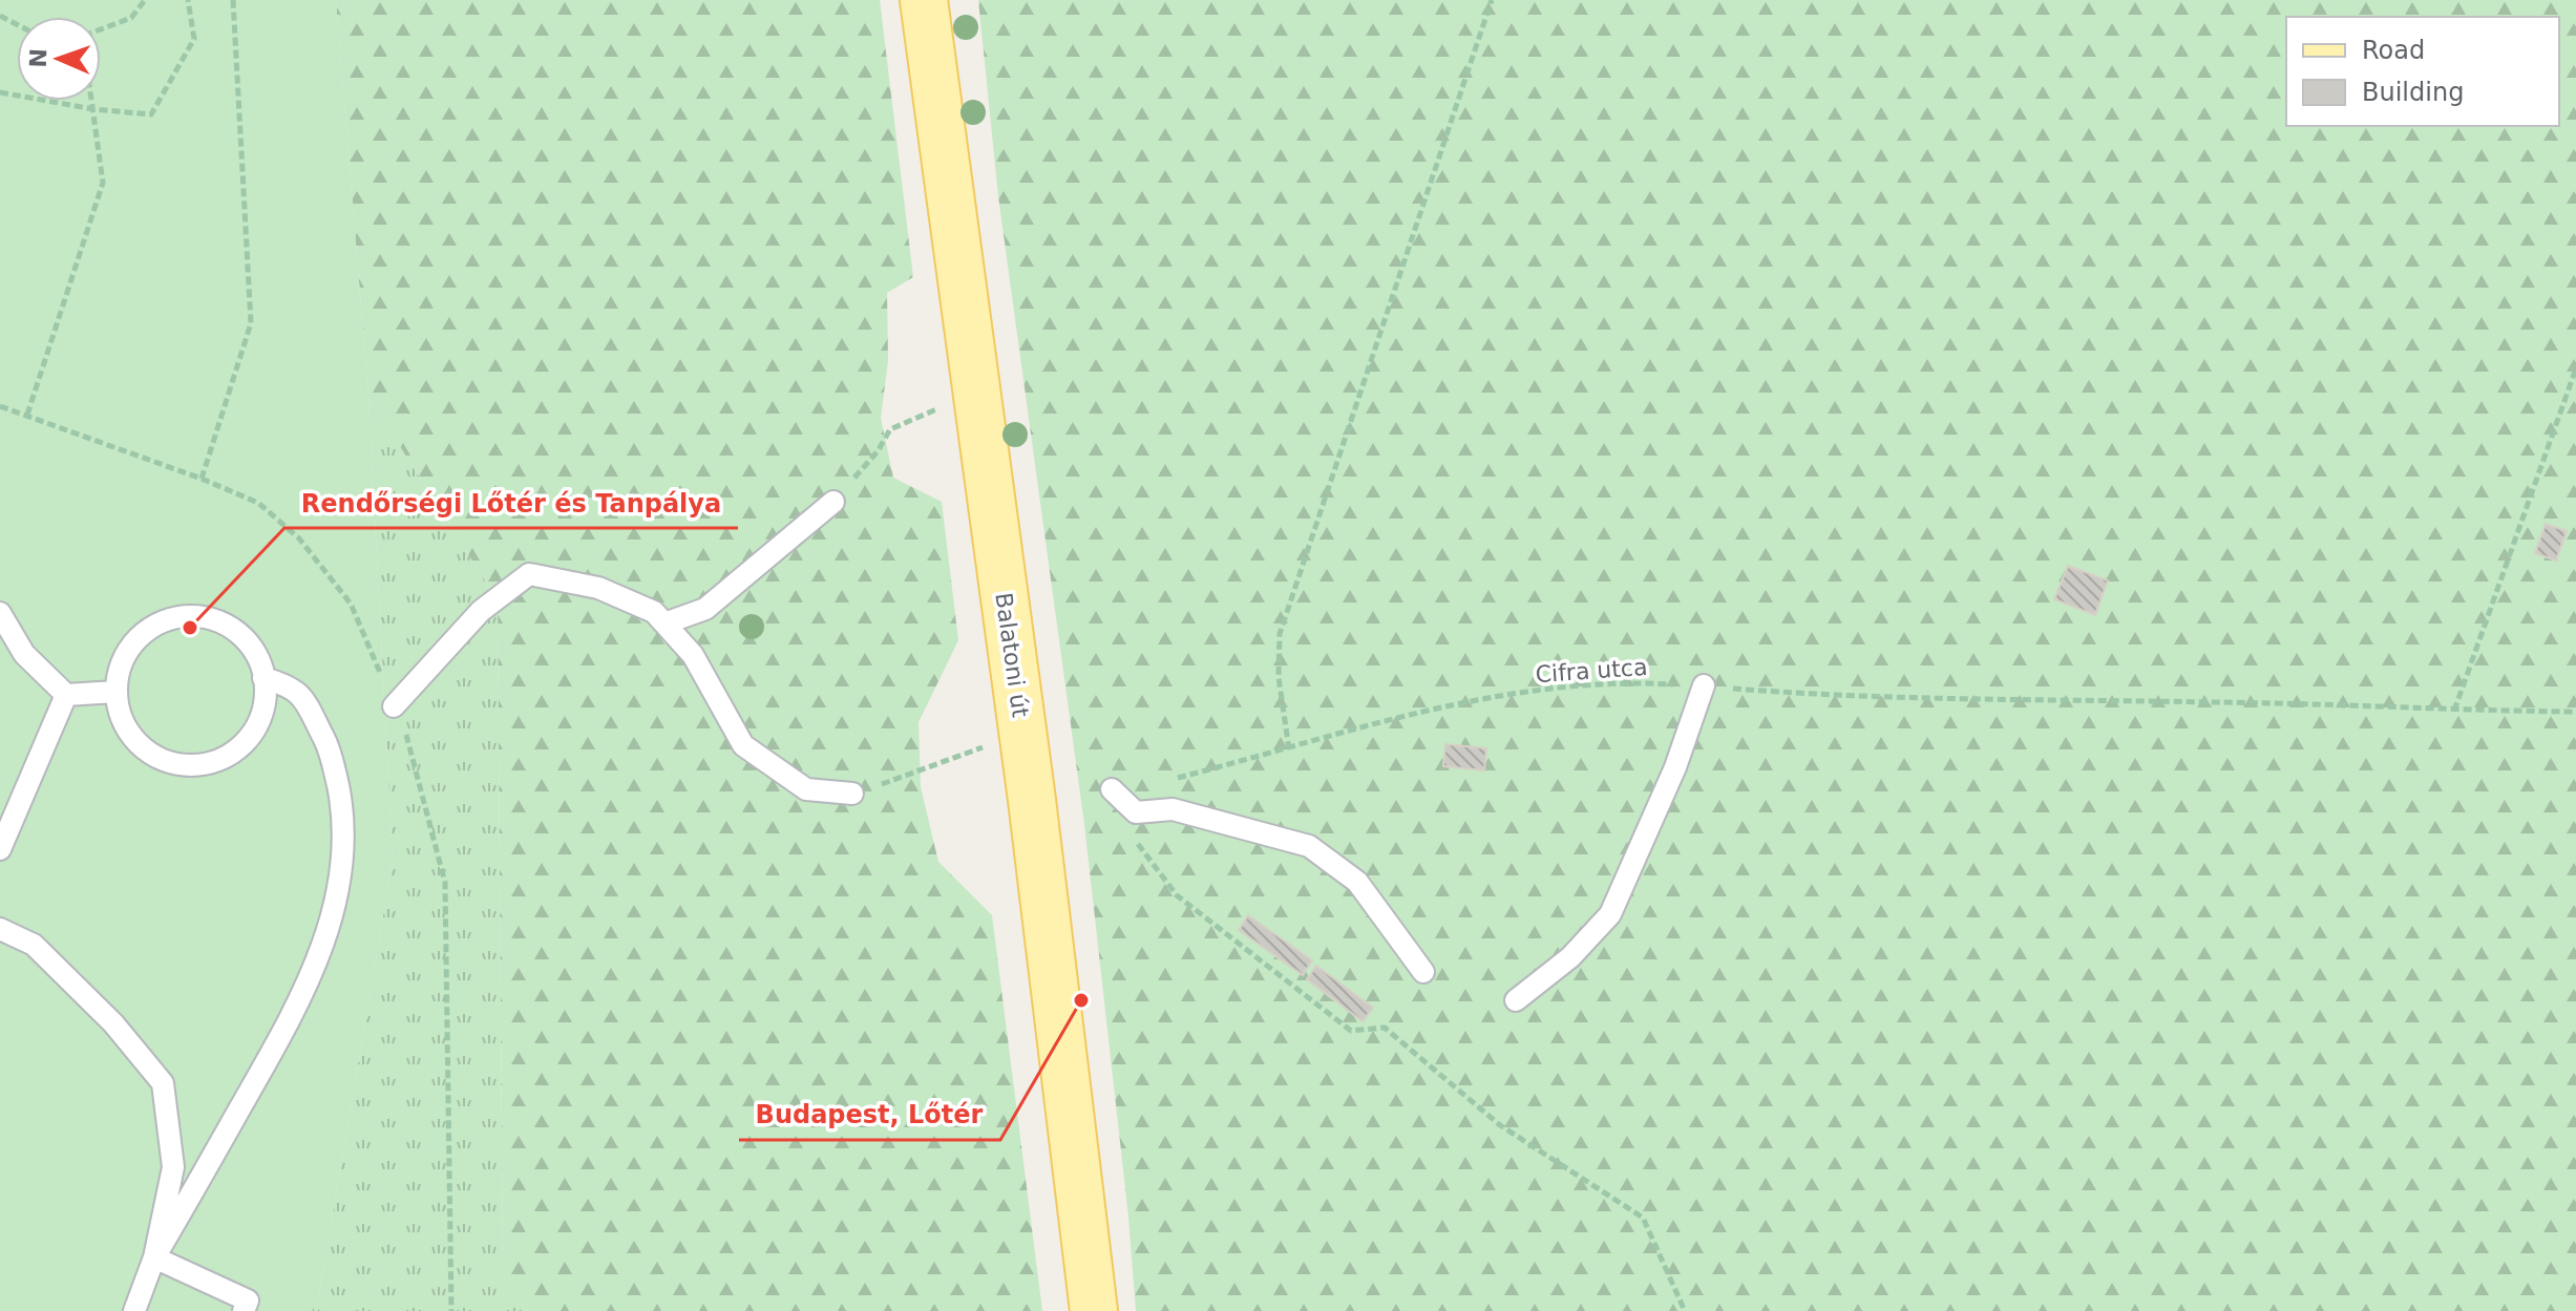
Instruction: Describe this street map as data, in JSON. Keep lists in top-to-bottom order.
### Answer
{
  "streets": {
    "main road": ["Balatoni út"],
    "path": ["Cifra utca"]
  },
  "places": ["Rendőrségi Lőtér és Tanpálya", "Budapest, Lőtér"],
  "legend": ["Road", "Building"],
  "north": "left"
}
